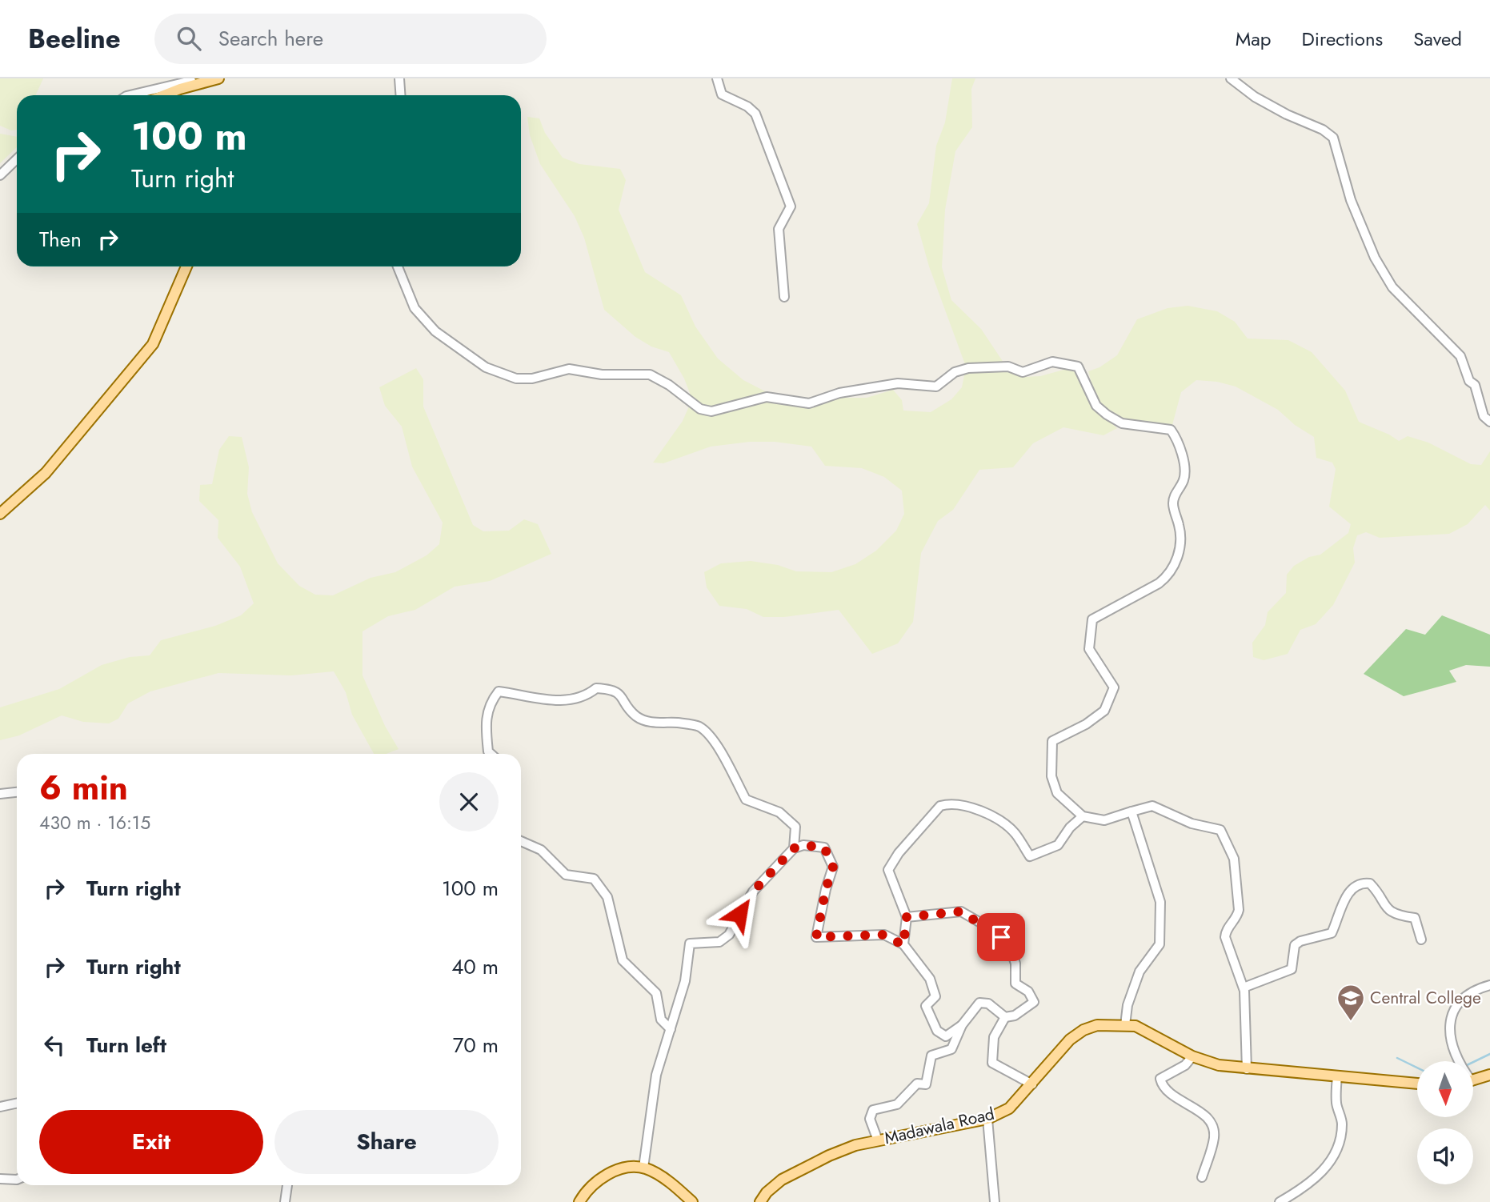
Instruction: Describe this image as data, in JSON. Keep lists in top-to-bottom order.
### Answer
{
  "streets": {
    "main road": ["Madawala Road"]
  },
  "places": {
    "school or university": ["Central College"]
  },
  "north": "bottom",
  "page": {
    "header": "Beeline",
    "search": "Search here",
    "nav": ["Map", "Directions", "Saved"],
    "turn": ["100 m", "Turn right"],
    "then": "Then",
    "heading": ["6 min", "430 m · 16:15"],
    "list": [
      {
        "name": "Turn right",
        "value": "100 m"
      },
      {
        "name": "Turn right",
        "value": "40 m"
      },
      {
        "name": "Turn left",
        "value": "70 m"
      }
    ],
    "buttons": ["Exit", "Share"]
  }
}
